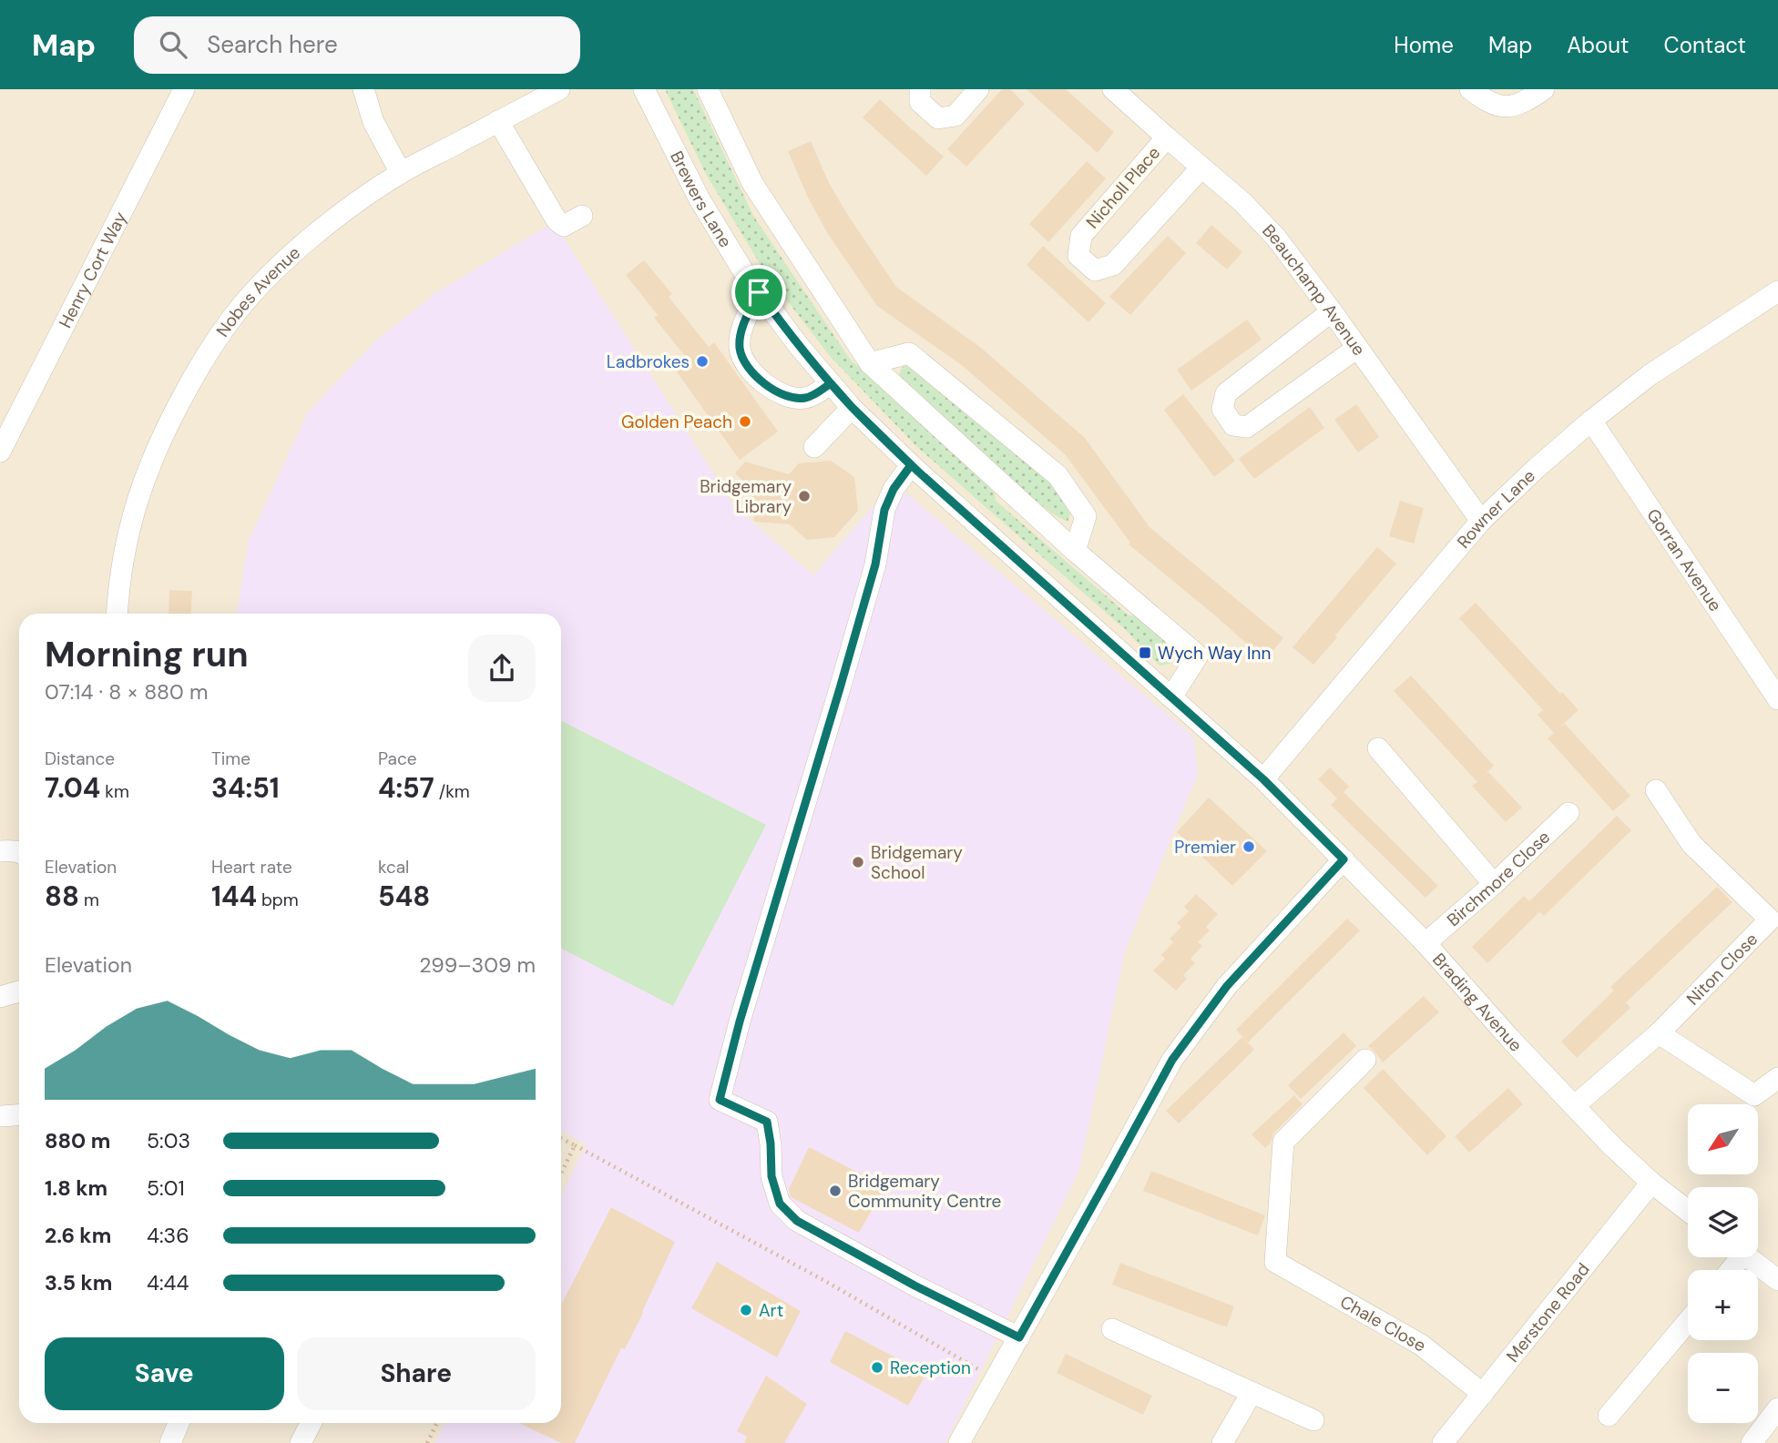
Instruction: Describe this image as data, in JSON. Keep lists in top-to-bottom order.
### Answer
{
  "streets": {
    "street": [
      "Nicholl Place",
      "Brewers Lane",
      "Henry Cort Way",
      "Beauchamp Avenue",
      "Nobes Avenue",
      "Rowner Lane",
      "Gorran Avenue",
      "Birchmore Close",
      "Niton Close",
      "Brading Avenue",
      "Merstone Road",
      "Chale Close"
    ]
  },
  "crossings": [
    ["Nicholl Place", "Beauchamp Avenue"],
    ["Brewers Lane", "Rowner Lane"],
    ["Brewers Lane", "Brading Avenue"],
    ["Beauchamp Avenue", "Rowner Lane"],
    ["Rowner Lane", "Gorran Avenue"],
    ["Rowner Lane", "Brading Avenue"],
    ["Birchmore Close", "Brading Avenue"],
    ["Niton Close", "Brading Avenue"],
    ["Brading Avenue", "Merstone Road"],
    ["Merstone Road", "Chale Close"]
  ],
  "places": {
    "other": [
      "Ladbrokes",
      "Golden Peach",
      "Bridgemary Library",
      "Premier",
      "Bridgemary School",
      "Bridgemary Community Centre",
      "Art",
      "Reception"
    ],
    "transit": ["Wych Way Inn"]
  },
  "north": "bottom left",
  "page": {
    "header": "Map",
    "search": "Search here",
    "nav": [
      "Home",
      "Map",
      "About",
      "Contact"
    ],
    "heading": ["Morning run", "07:14 · 8 × 880 m"],
    "stats": [
      ["Distance", "7.04 km"],
      ["Time", "34:51"],
      ["Pace", "4:57 /km"],
      ["Elevation", "88 m"],
      ["Heart rate", "144 bpm"],
      ["kcal", "548"]
    ],
    "chart": ["Elevation", "299–309 m"],
    "map_buttons": ["+", "−"],
    "list": [
      {
        "name": "880 m",
        "note": "5:03"
      },
      {
        "name": "1.8 km",
        "note": "5:01"
      },
      {
        "name": "2.6 km",
        "note": "4:36"
      },
      {
        "name": "3.5 km",
        "note": "4:44"
      }
    ],
    "buttons": ["Save", "Share"]
  }
}
